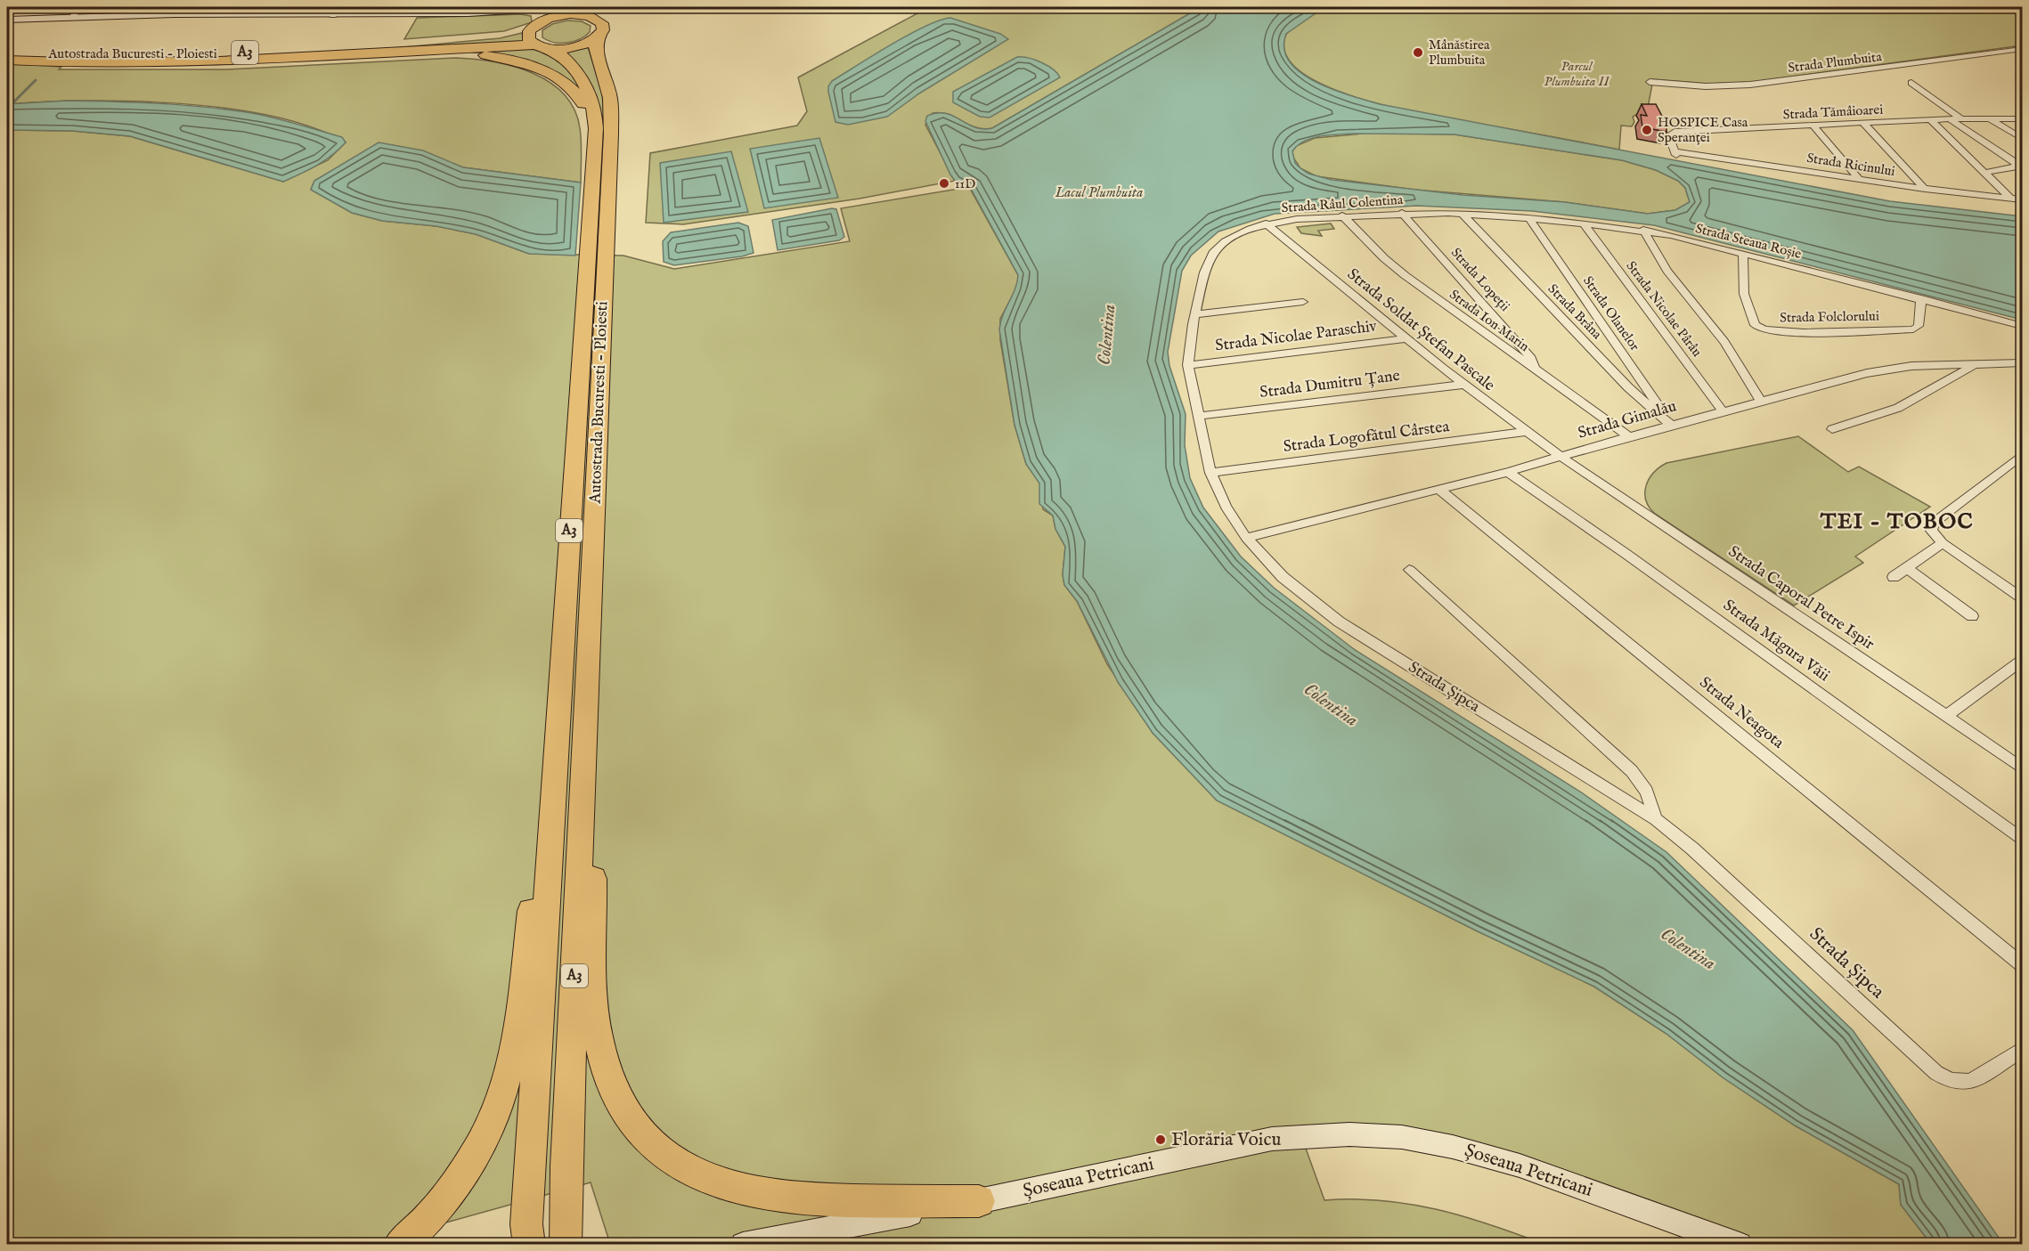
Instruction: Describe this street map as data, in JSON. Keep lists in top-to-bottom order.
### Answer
{
  "streets": {
    "highway": ["A3", "Autostrada Bucuresti - Ploiesti"],
    "street": [
      "Strada Plumbuita",
      "Strada Tămâioarei",
      "Strada Ricinului",
      "Strada Râul Colentina",
      "Strada Steaua Roșie",
      "Strada Lopeții",
      "Strada Nicolae Pârâu",
      "Strada Brâna",
      "Strada Olanelor",
      "Strada Folclorului",
      "Strada Ion Marin",
      "Strada Soldat Ștefan Pascale",
      "Strada Nicolae Paraschiv",
      "Strada Dumitru Țane",
      "Strada Gimalău",
      "Strada Logofătul Cârstea",
      "Strada Caporal Petre Ispir",
      "Strada Măgura Văii",
      "Strada Șipca",
      "Strada Neagota",
      "Șoseaua Petricani"
    ]
  },
  "crossings": [
    ["A3", "Autostrada Bucuresti - Ploiesti"],
    ["Strada Tămâioarei", "Strada Ricinului"],
    ["Strada Râul Colentina", "Strada Steaua Roșie"],
    ["Strada Râul Colentina", "Strada Lopeții"],
    ["Strada Râul Colentina", "Strada Brâna"],
    ["Strada Râul Colentina", "Strada Ion Marin"],
    ["Strada Râul Colentina", "Strada Soldat Ștefan Pascale"],
    ["Strada Râul Colentina", "Strada Nicolae Paraschiv"],
    ["Strada Râul Colentina", "Strada Dumitru Țane"],
    ["Strada Râul Colentina", "Strada Gimalău"],
    ["Strada Râul Colentina", "Strada Logofătul Cârstea"],
    ["Strada Râul Colentina", "Strada Șipca"],
    ["Strada Steaua Roșie", "Strada Nicolae Pârâu"],
    ["Strada Steaua Roșie", "Strada Brâna"],
    ["Strada Steaua Roșie", "Strada Olanelor"],
    ["Strada Steaua Roșie", "Strada Folclorului"],
    ["Strada Lopeții", "Strada Ion Marin"],
    ["Strada Nicolae Pârâu", "Strada Gimalău"],
    ["Strada Brâna", "Strada Olanelor"],
    ["Strada Brâna", "Strada Gimalău"],
    ["Strada Olanelor", "Strada Gimalău"],
    ["Strada Ion Marin", "Strada Gimalău"],
    ["Strada Soldat Ștefan Pascale", "Strada Nicolae Paraschiv"],
    ["Strada Soldat Ștefan Pascale", "Strada Dumitru Țane"],
    ["Strada Soldat Ștefan Pascale", "Strada Gimalău"],
    ["Strada Soldat Ștefan Pascale", "Strada Logofătul Cârstea"],
    ["Strada Soldat Ștefan Pascale", "Strada Caporal Petre Ispir"],
    ["Strada Gimalău", "Strada Caporal Petre Ispir"],
    ["Strada Gimalău", "Strada Măgura Văii"],
    ["Strada Gimalău", "Strada Șipca"],
    ["Strada Gimalău", "Strada Neagota"]
  ],
  "districts": ["TEI - TOBOC"],
  "water": ["Lacul Plumbuita", "Colentina"],
  "parks": ["Parcul Plumbuita II"],
  "places": [
    "Mânăstirea Plumbuita",
    "HOSPICE Casa Speranței",
    "11D",
    "Florăria Voicu"
  ]
}
